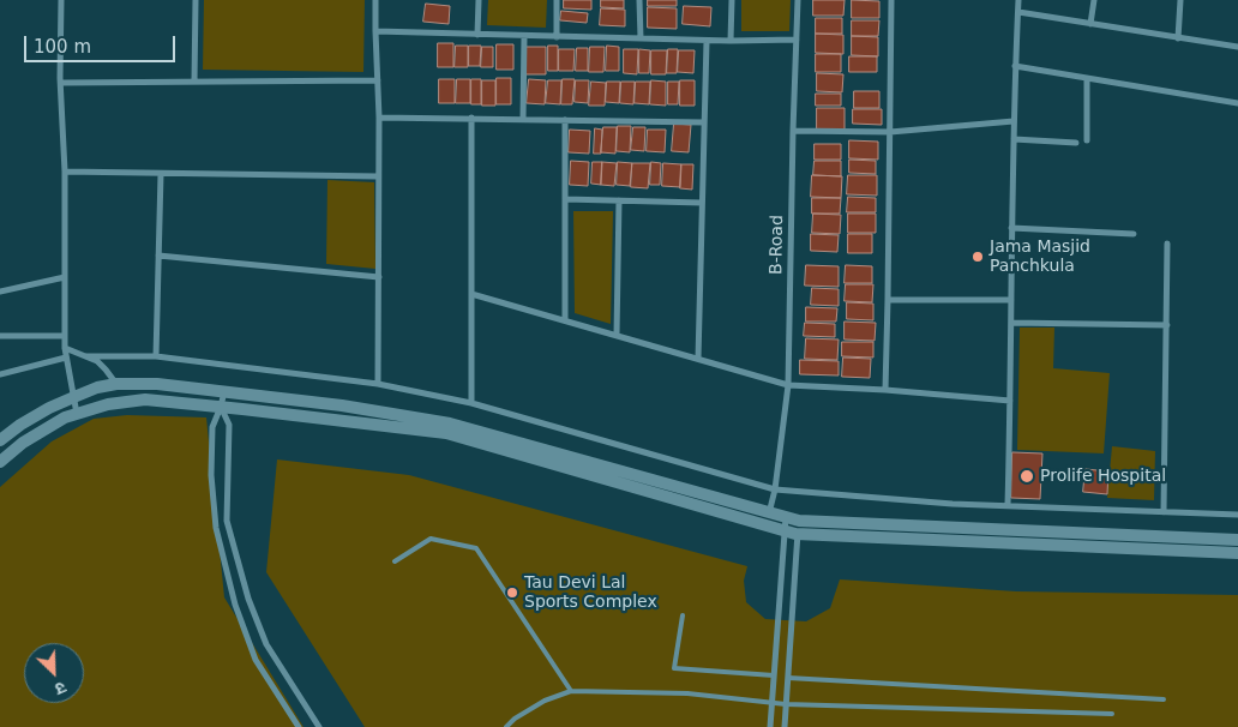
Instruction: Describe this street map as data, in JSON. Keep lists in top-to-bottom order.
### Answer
{
  "streets": {
    "street": ["B-Road"]
  },
  "places": ["Jama Masjid Panchkula", "Prolife Hospital", "Tau Devi Lal Sports Complex"],
  "scale_bar": "100 m",
  "north": "bottom right"
}
